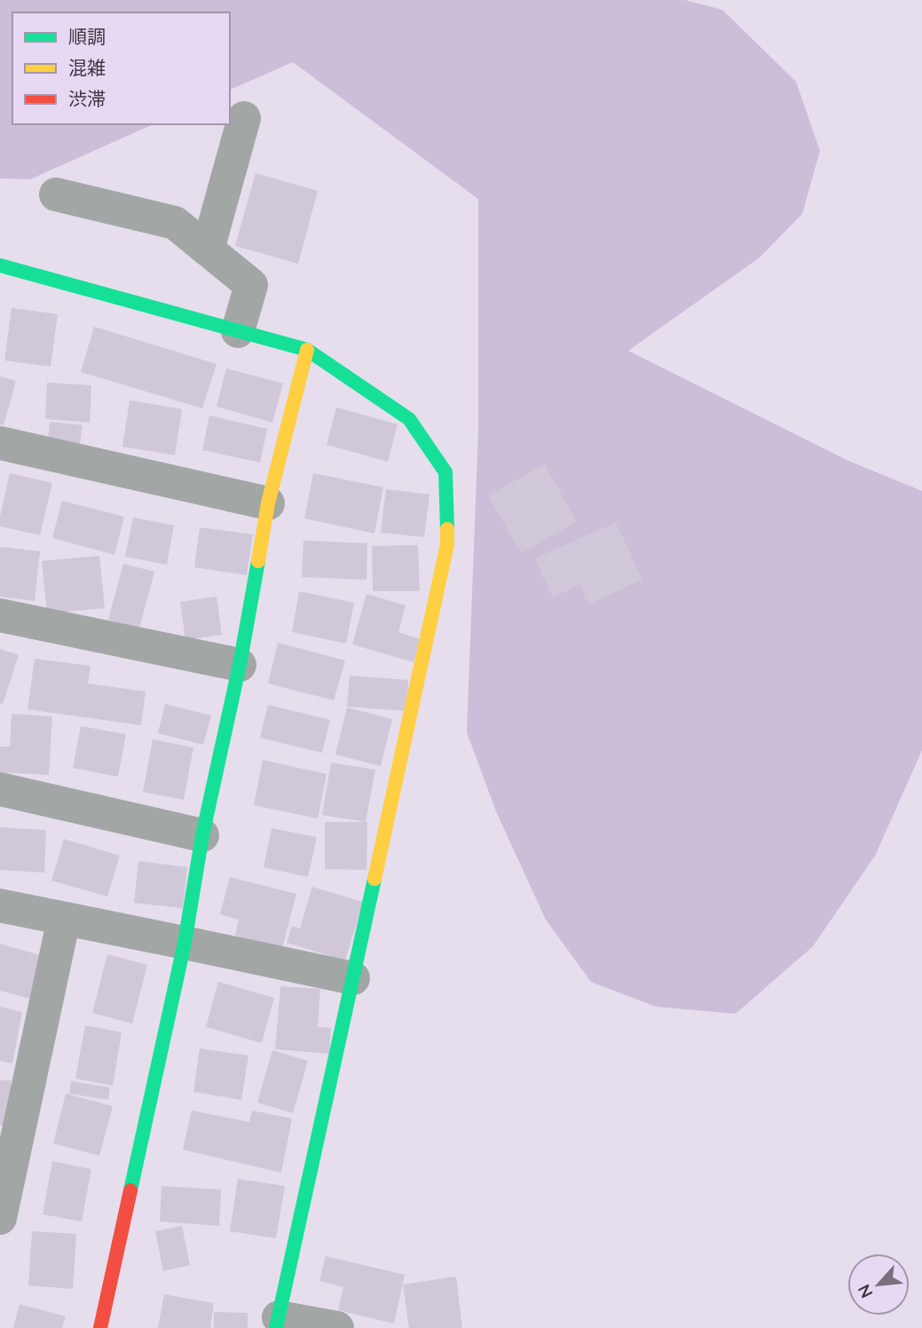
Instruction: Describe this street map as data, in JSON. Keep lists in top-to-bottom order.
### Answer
{
  "legend": ["順調", "混雑", "渋滞"],
  "north": "bottom left"
}
